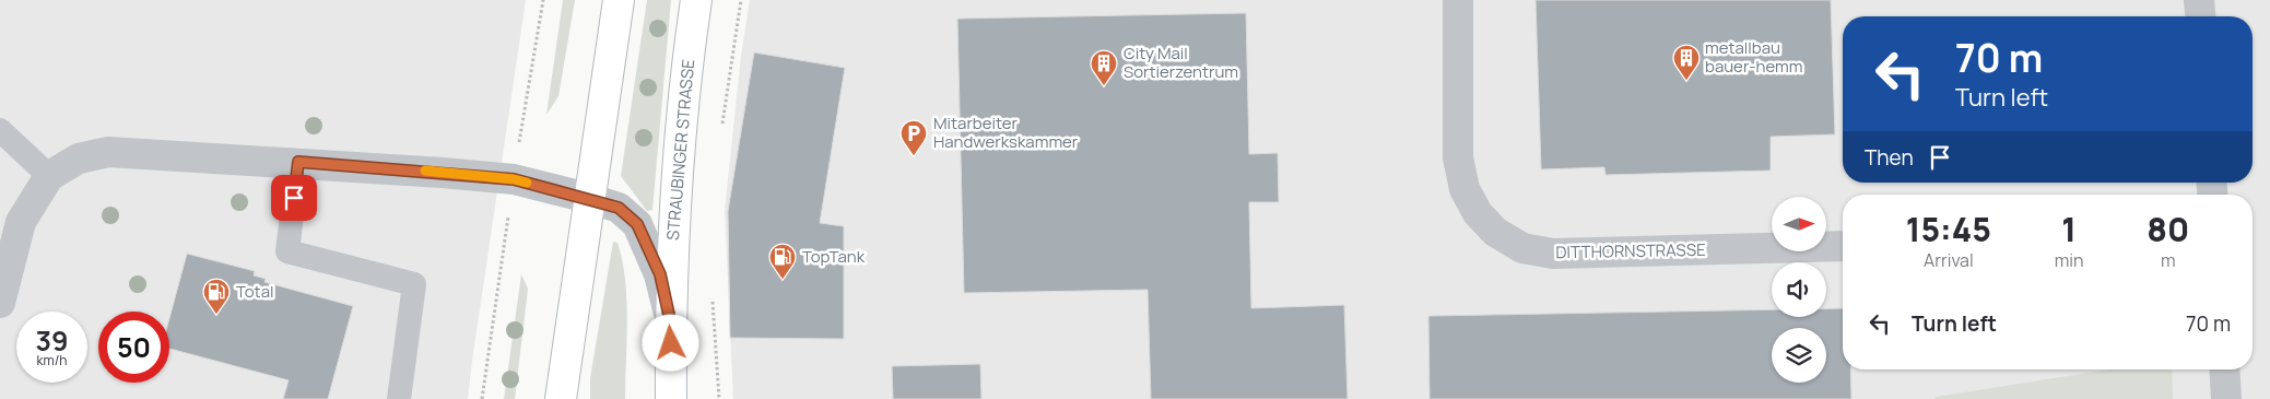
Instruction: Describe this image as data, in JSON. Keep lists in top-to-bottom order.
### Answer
{
  "streets": {
    "main road": ["STRAUBINGER STRASSE"],
    "street": ["DITTHORNSTRASSE"]
  },
  "places": {
    "building": ["metallbau bauer-hemm", "City Mail Sortierzentrum"],
    "parking": ["Mitarbeiter Handwerkskammer"],
    "fuel station": ["TopTank", "Total"]
  },
  "north": "right",
  "page": {
    "turn": ["70 m", "Turn left"],
    "then": "Then",
    "eta": [
      "15:45",
      "Arrival",
      "1",
      "min",
      "80",
      "m"
    ],
    "list": [
      {
        "name": "Turn left",
        "value": "70 m"
      }
    ],
    "speed": "39 km/h",
    "limit": "50"
  }
}
